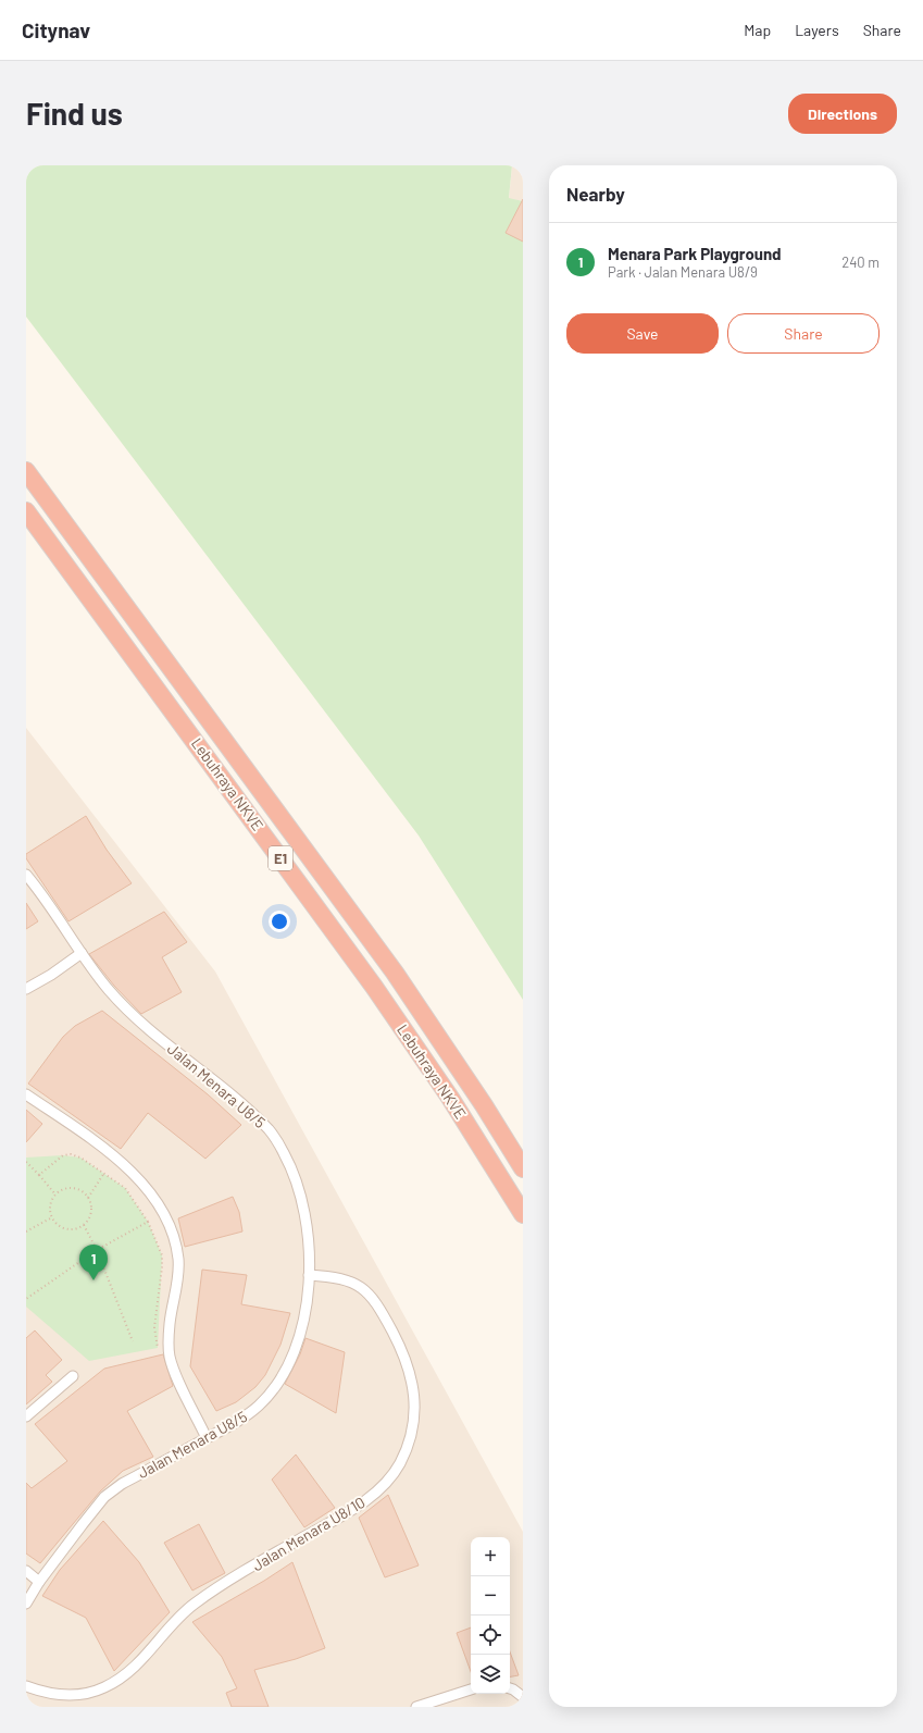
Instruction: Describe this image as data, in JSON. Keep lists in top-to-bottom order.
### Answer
{
  "streets": {
    "highway": ["Lebuhraya NKVE", "E1"],
    "street": ["Jalan Menara U8/5", "Jalan Menara U8/10"]
  },
  "crossings": [
    ["Jalan Menara U8/5", "Jalan Menara U8/10"]
  ],
  "page": {
    "header": "Citynav",
    "nav": ["Map", "Layers", "Share"],
    "buttons": [
      "Directions",
      ["Save", "Share"]
    ],
    "title": "Find us",
    "heading": "Nearby",
    "list": [
      {
        "mark": "1",
        "name": "Menara Park Playground",
        "note": "Park · Jalan Menara U8/9",
        "value": "240 m"
      }
    ],
    "pins": "1",
    "map_buttons": ["+", "−"]
  }
}
